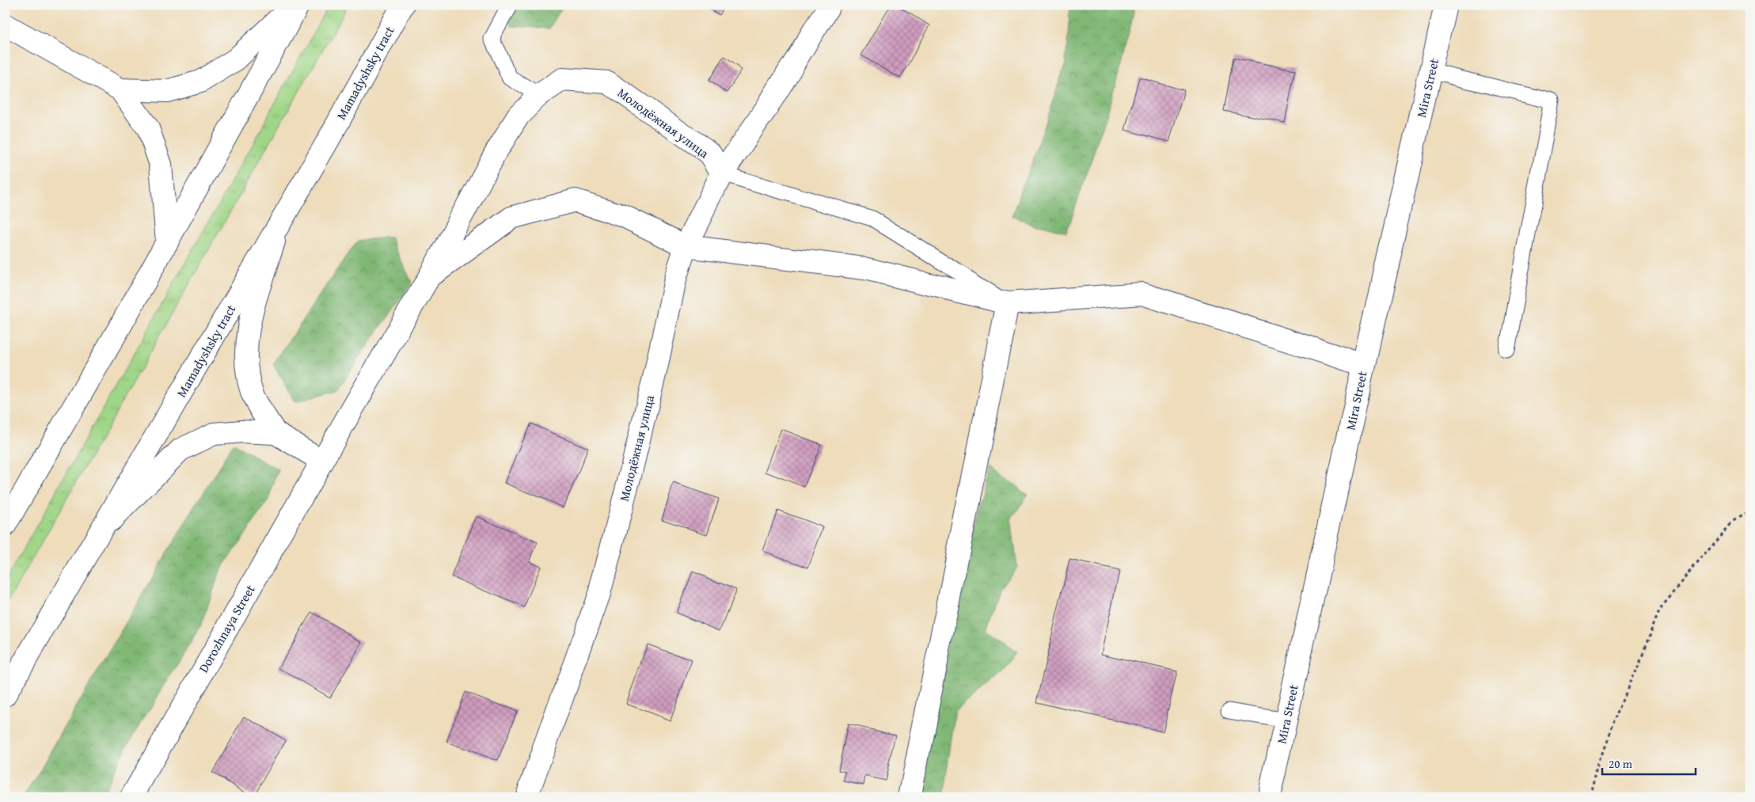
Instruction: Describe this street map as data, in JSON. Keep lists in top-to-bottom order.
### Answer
{
  "streets": {
    "street": [
      "Mamadyshsky tract",
      "Mira Street",
      "Молодёжная улица",
      "Dorozhnaya Street"
    ]
  },
  "crossings": [
    ["Молодёжная улица", "Dorozhnaya Street"]
  ],
  "scale_bar": "20 m"
}
